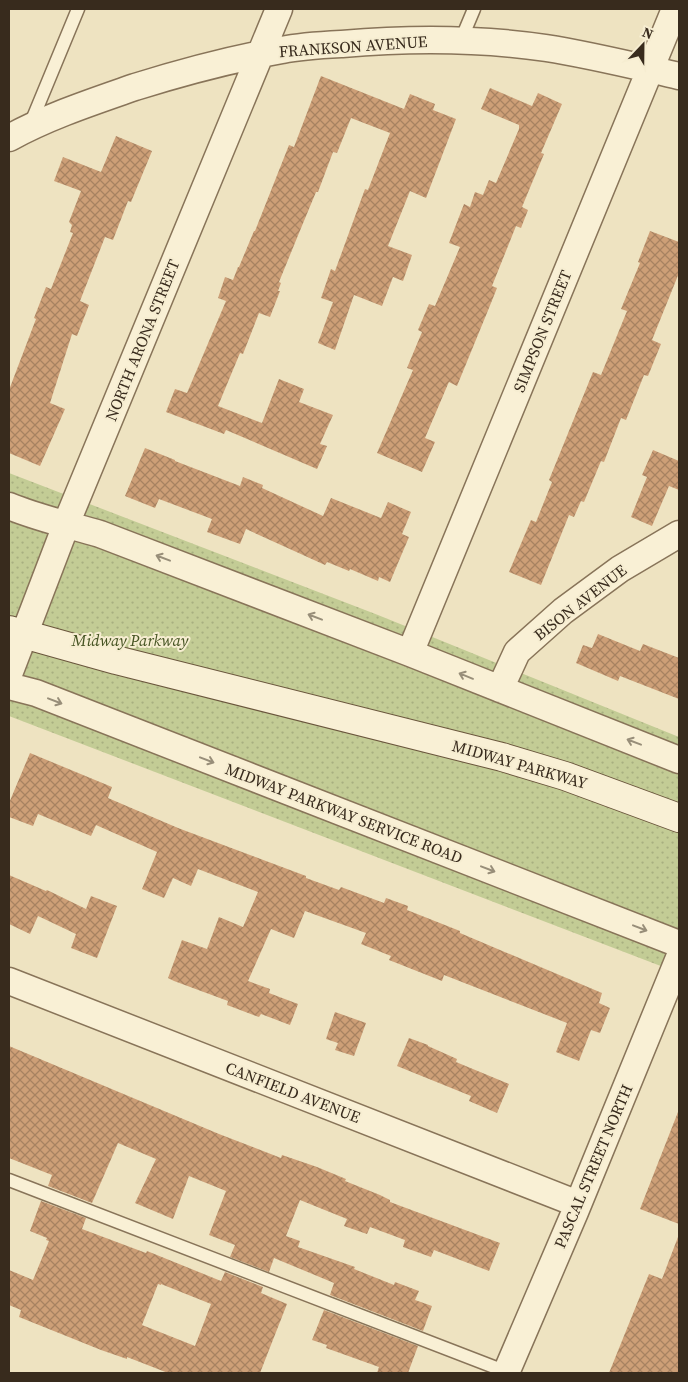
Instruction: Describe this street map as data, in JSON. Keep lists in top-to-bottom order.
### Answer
{
  "streets": {
    "street": [
      "FRANKSON AVENUE",
      "SIMPSON STREET",
      "NORTH ARONA STREET",
      "BISON AVENUE",
      "MIDWAY PARKWAY",
      "MIDWAY PARKWAY SERVICE ROAD",
      "CANFIELD AVENUE",
      "PASCAL STREET NORTH"
    ]
  },
  "crossings": [
    ["FRANKSON AVENUE", "SIMPSON STREET"],
    ["FRANKSON AVENUE", "NORTH ARONA STREET"],
    ["NORTH ARONA STREET", "MIDWAY PARKWAY"],
    ["CANFIELD AVENUE", "PASCAL STREET NORTH"]
  ],
  "parks": ["Midway Parkway"],
  "north": "top"
}
